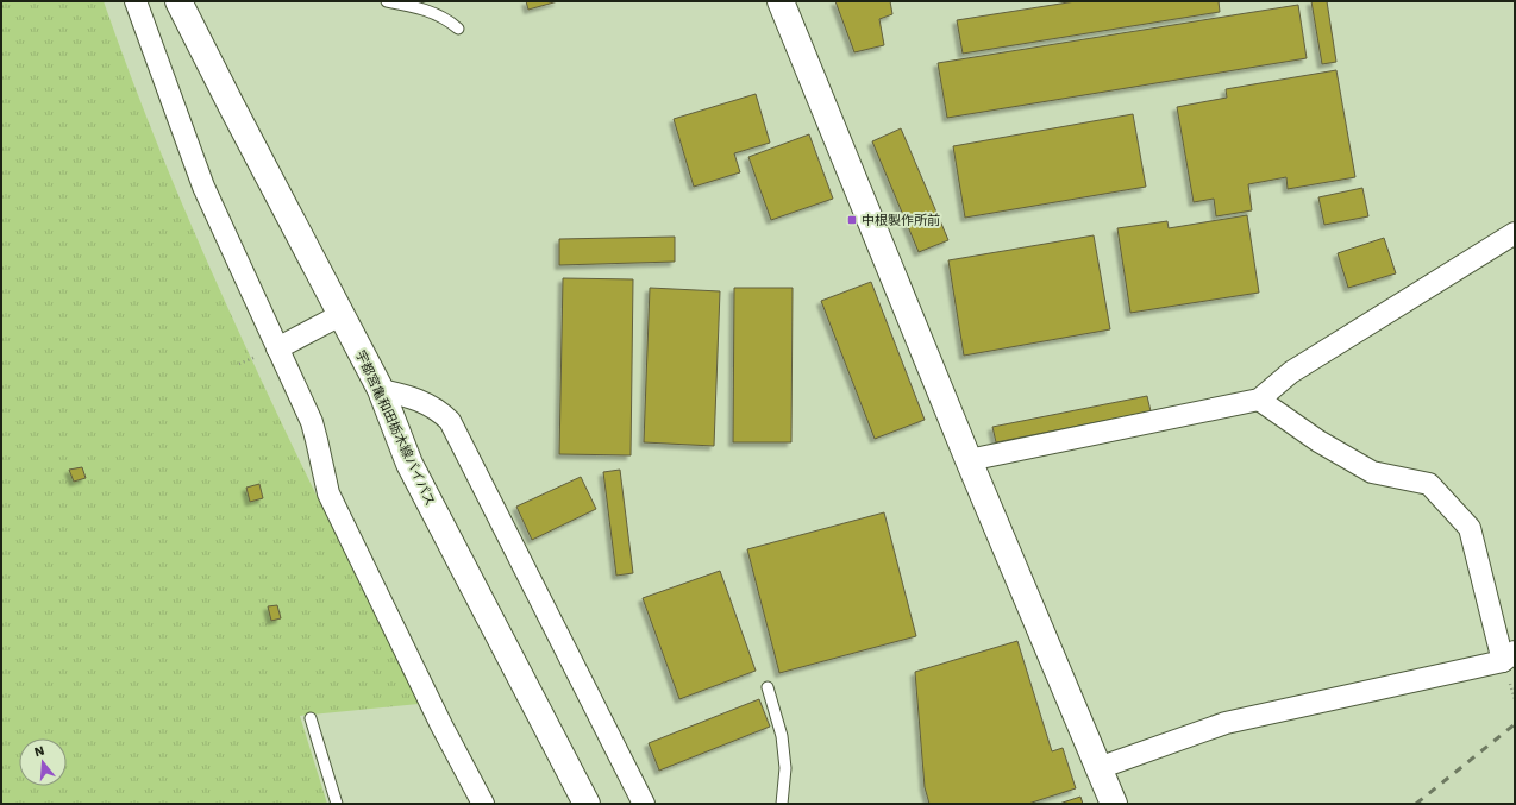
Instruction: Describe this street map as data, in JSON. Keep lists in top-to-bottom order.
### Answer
{
  "streets": {
    "main road": ["宇都宮亀和田栃木線バイパス"]
  },
  "places": {
    "transit": ["中根製作所前"]
  },
  "north": "top"
}
